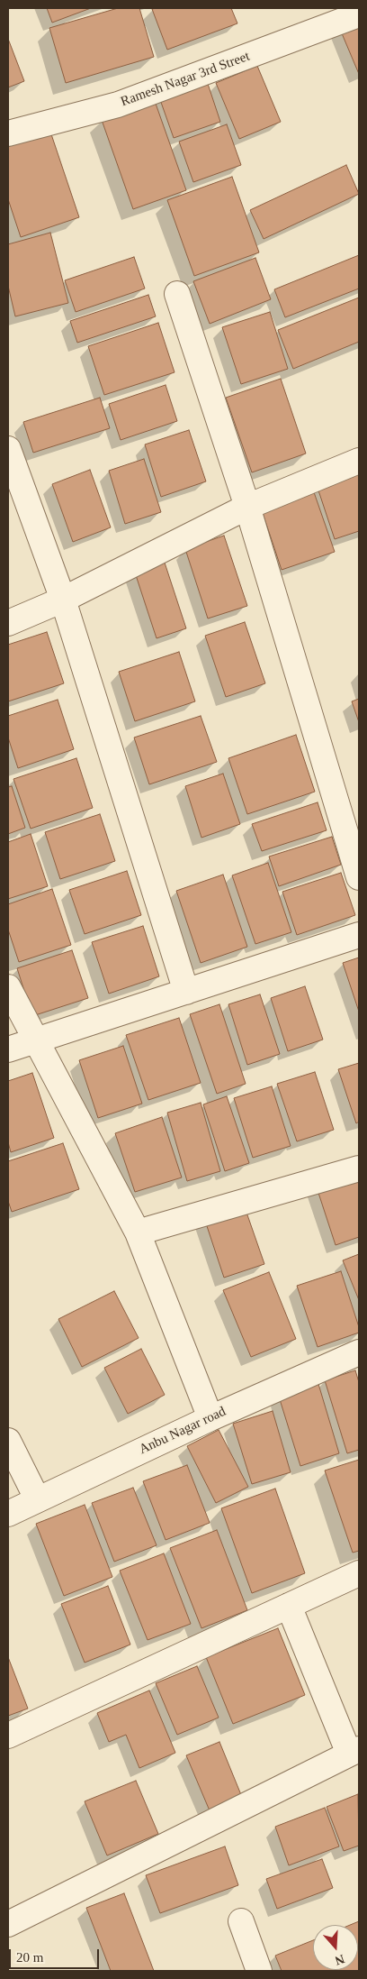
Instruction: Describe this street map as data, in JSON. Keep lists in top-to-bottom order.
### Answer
{
  "streets": {
    "street": ["Ramesh Nagar 3rd Street", "Anbu Nagar road"]
  },
  "scale_bar": "20 m",
  "north": "bottom"
}
